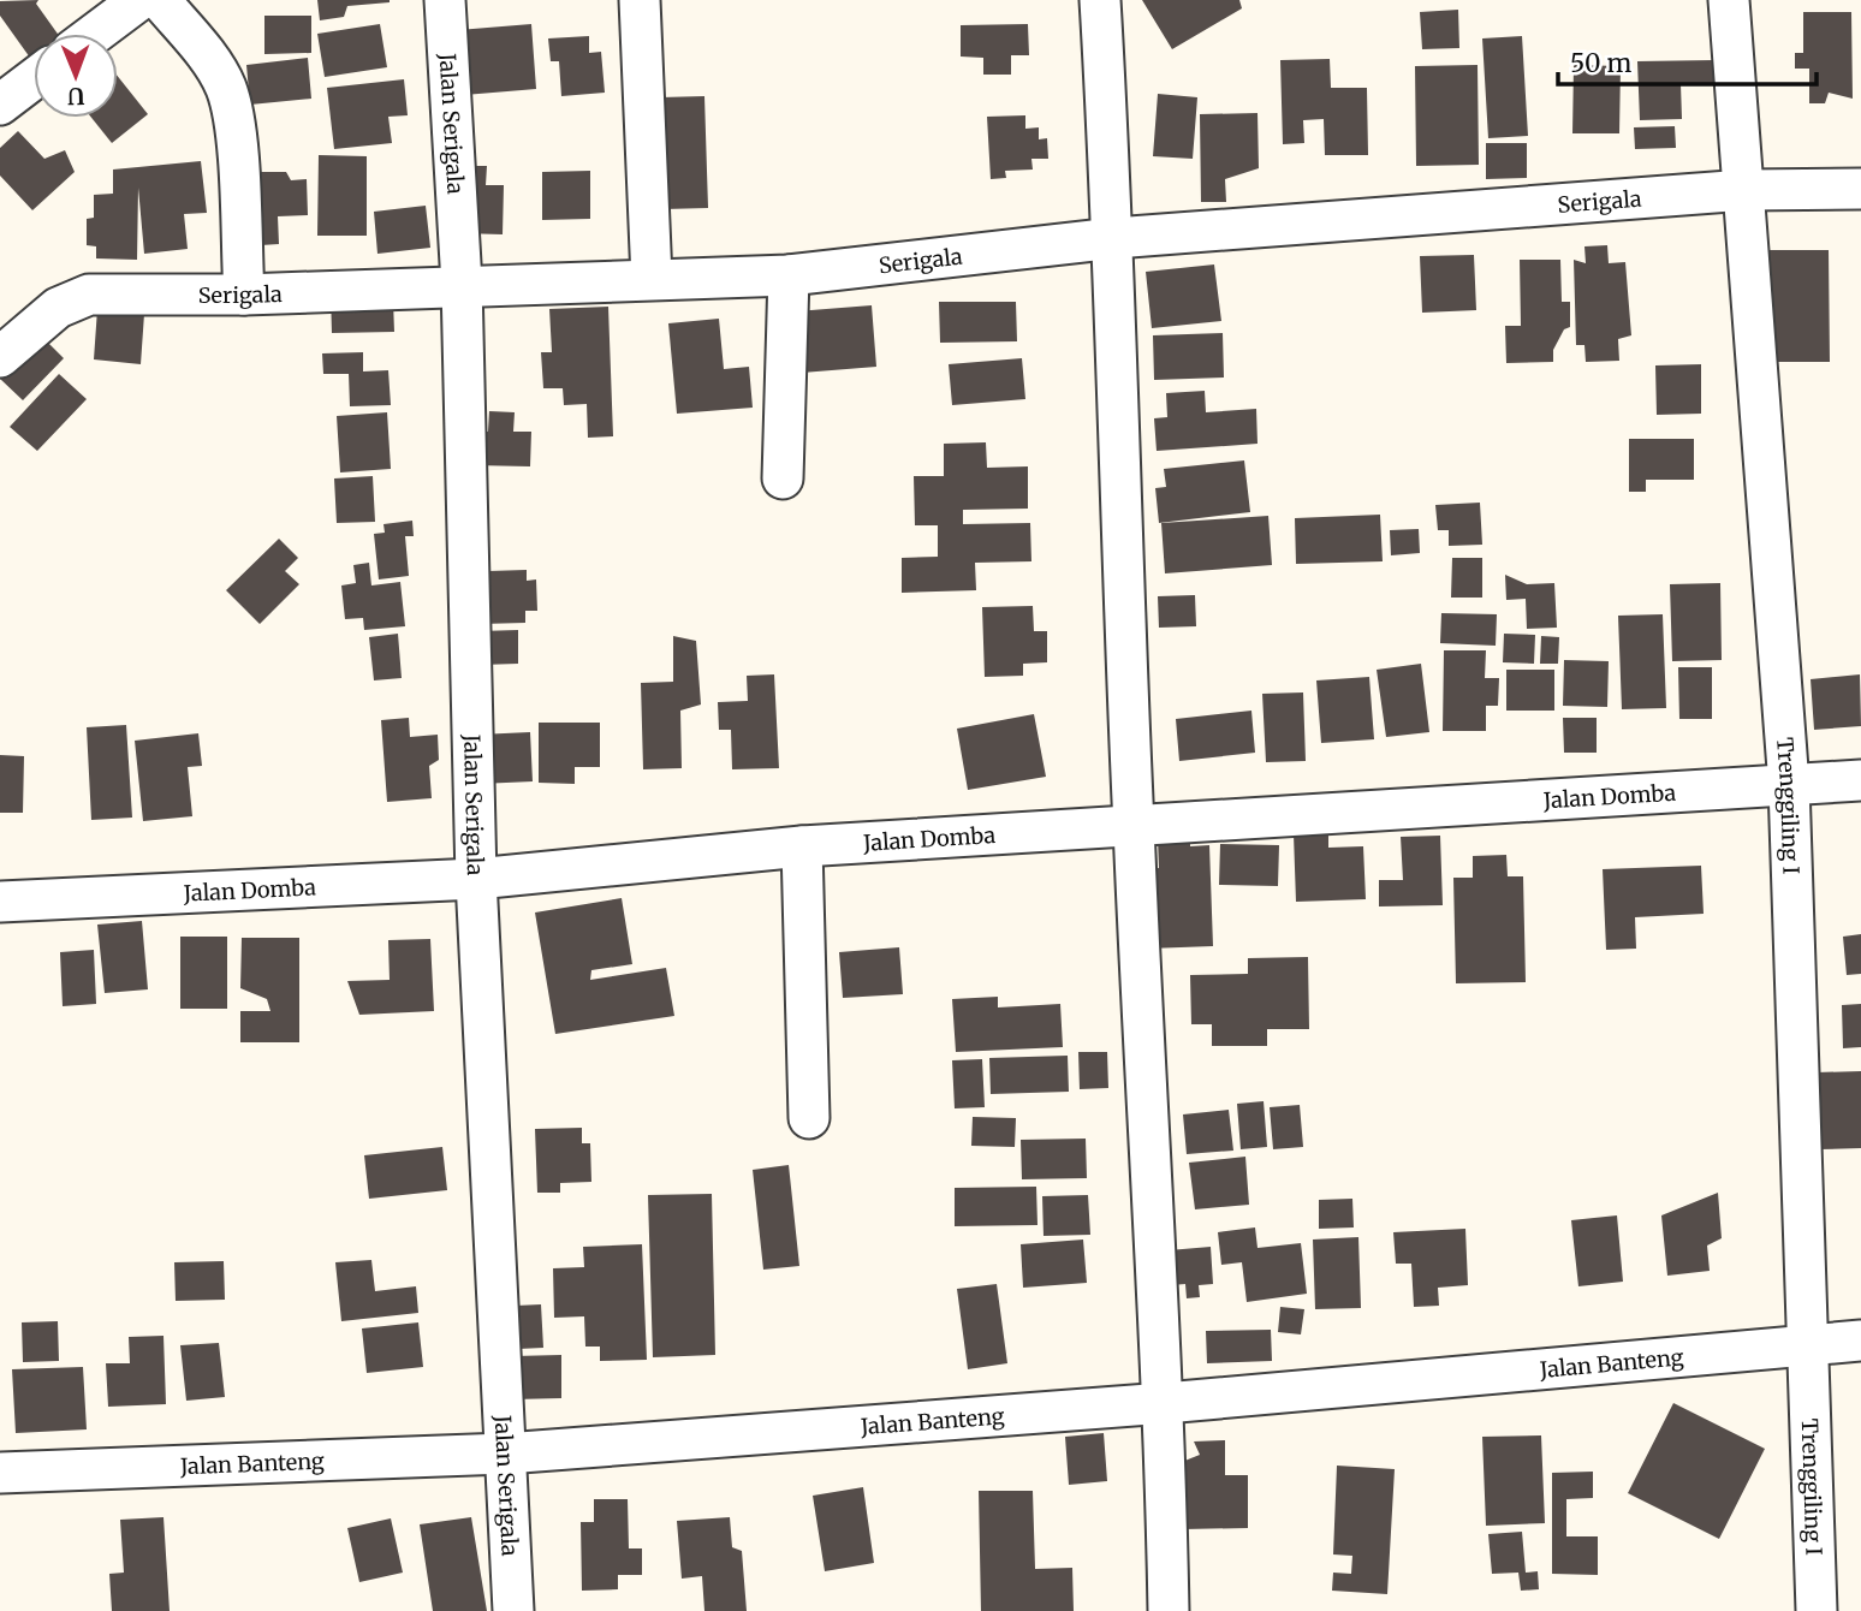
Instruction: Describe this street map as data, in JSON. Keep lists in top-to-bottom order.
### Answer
{
  "streets": {
    "street": [
      "Jalan Serigala",
      "Serigala",
      "Jalan Domba",
      "Trenggiling I",
      "Jalan Banteng"
    ]
  },
  "crossings": [
    ["Jalan Serigala", "Serigala"],
    ["Jalan Serigala", "Jalan Domba"],
    ["Jalan Serigala", "Jalan Banteng"],
    ["Serigala", "Trenggiling I"],
    ["Jalan Domba", "Trenggiling I"],
    ["Trenggiling I", "Jalan Banteng"]
  ],
  "scale_bar": "50 m",
  "north": "bottom"
}
